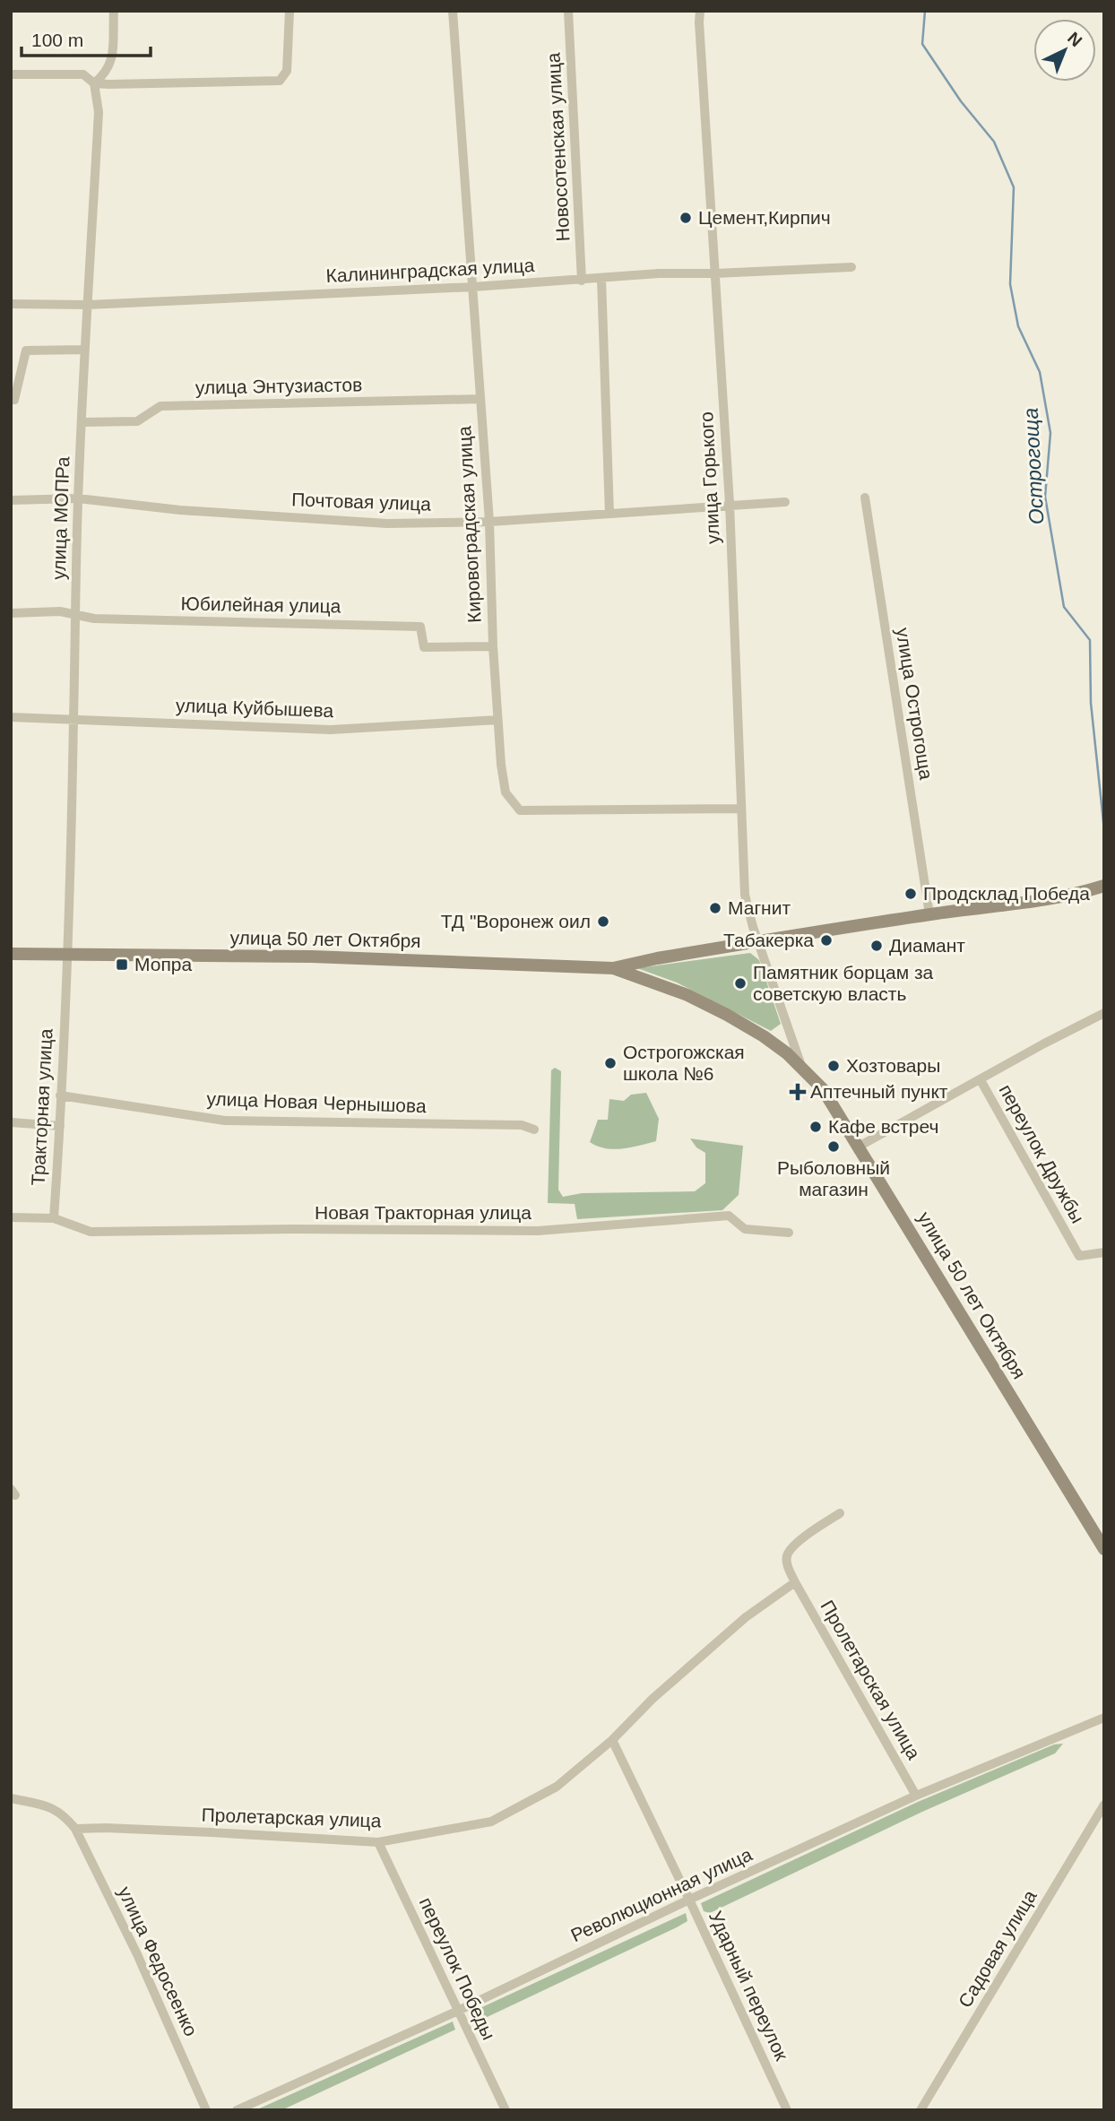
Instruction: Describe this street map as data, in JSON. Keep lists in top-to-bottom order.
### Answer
{
  "streets": {
    "main road": ["улица 50 лет Октября"],
    "street": [
      "Новосотенская улица",
      "Калининградская улица",
      "улица Энтузиастов",
      "улица Горького",
      "Почтовая улица",
      "улица МОПРа",
      "Кировоградская улица",
      "Юбилейная улица",
      "улица Острогоща",
      "улица Куйбышева",
      "улица Новая Чернышова",
      "Тракторная улица",
      "переулок Дружбы",
      "Новая Тракторная улица",
      "Пролетарская улица",
      "Революционная улица",
      "Садовая улица",
      "улица Федосеенко",
      "переулок Победы",
      "Ударный переулок"
    ]
  },
  "crossings": [
    ["Новосотенская улица", "Калининградская улица"],
    ["Калининградская улица", "улица Горького"],
    ["Калининградская улица", "улица МОПРа"],
    ["Калининградская улица", "Кировоградская улица"],
    ["улица Энтузиастов", "улица МОПРа"],
    ["улица Энтузиастов", "Кировоградская улица"],
    ["улица Горького", "Почтовая улица"],
    ["улица Горького", "Кировоградская улица"],
    ["улица Горького", "улица 50 лет Октября"],
    ["Почтовая улица", "улица МОПРа"],
    ["Почтовая улица", "Кировоградская улица"],
    ["улица МОПРа", "Юбилейная улица"],
    ["улица МОПРа", "улица Куйбышева"],
    ["улица МОПРа", "улица 50 лет Октября"],
    ["улица МОПРа", "Тракторная улица"],
    ["Кировоградская улица", "Юбилейная улица"],
    ["Кировоградская улица", "улица Куйбышева"],
    ["улица 50 лет Октября", "Тракторная улица"],
    ["улица 50 лет Октября", "переулок Дружбы"],
    ["улица Новая Чернышова", "Тракторная улица"],
    ["Тракторная улица", "Новая Тракторная улица"],
    ["Пролетарская улица", "Революционная улица"],
    ["Пролетарская улица", "улица Федосеенко"],
    ["Пролетарская улица", "переулок Победы"],
    ["Пролетарская улица", "Ударный переулок"],
    ["Революционная улица", "переулок Победы"],
    ["Революционная улица", "Ударный переулок"]
  ],
  "water": ["Острогоща"],
  "places": {
    "other": [
      "Цемент,Кирпич",
      "Продсклад Победа",
      "Магнит",
      "ТД \"Воронеж оил",
      "Табакерка",
      "Диамант",
      "Памятник борцам за советскую власть",
      "Острогожская школа №6",
      "Хозтовары",
      "Кафе встреч",
      "Рыболовный магазин"
    ],
    "transit": ["Мопра"],
    "health": ["Аптечный пункт"]
  },
  "scale_bar": "100 m",
  "north": "top right"
}
